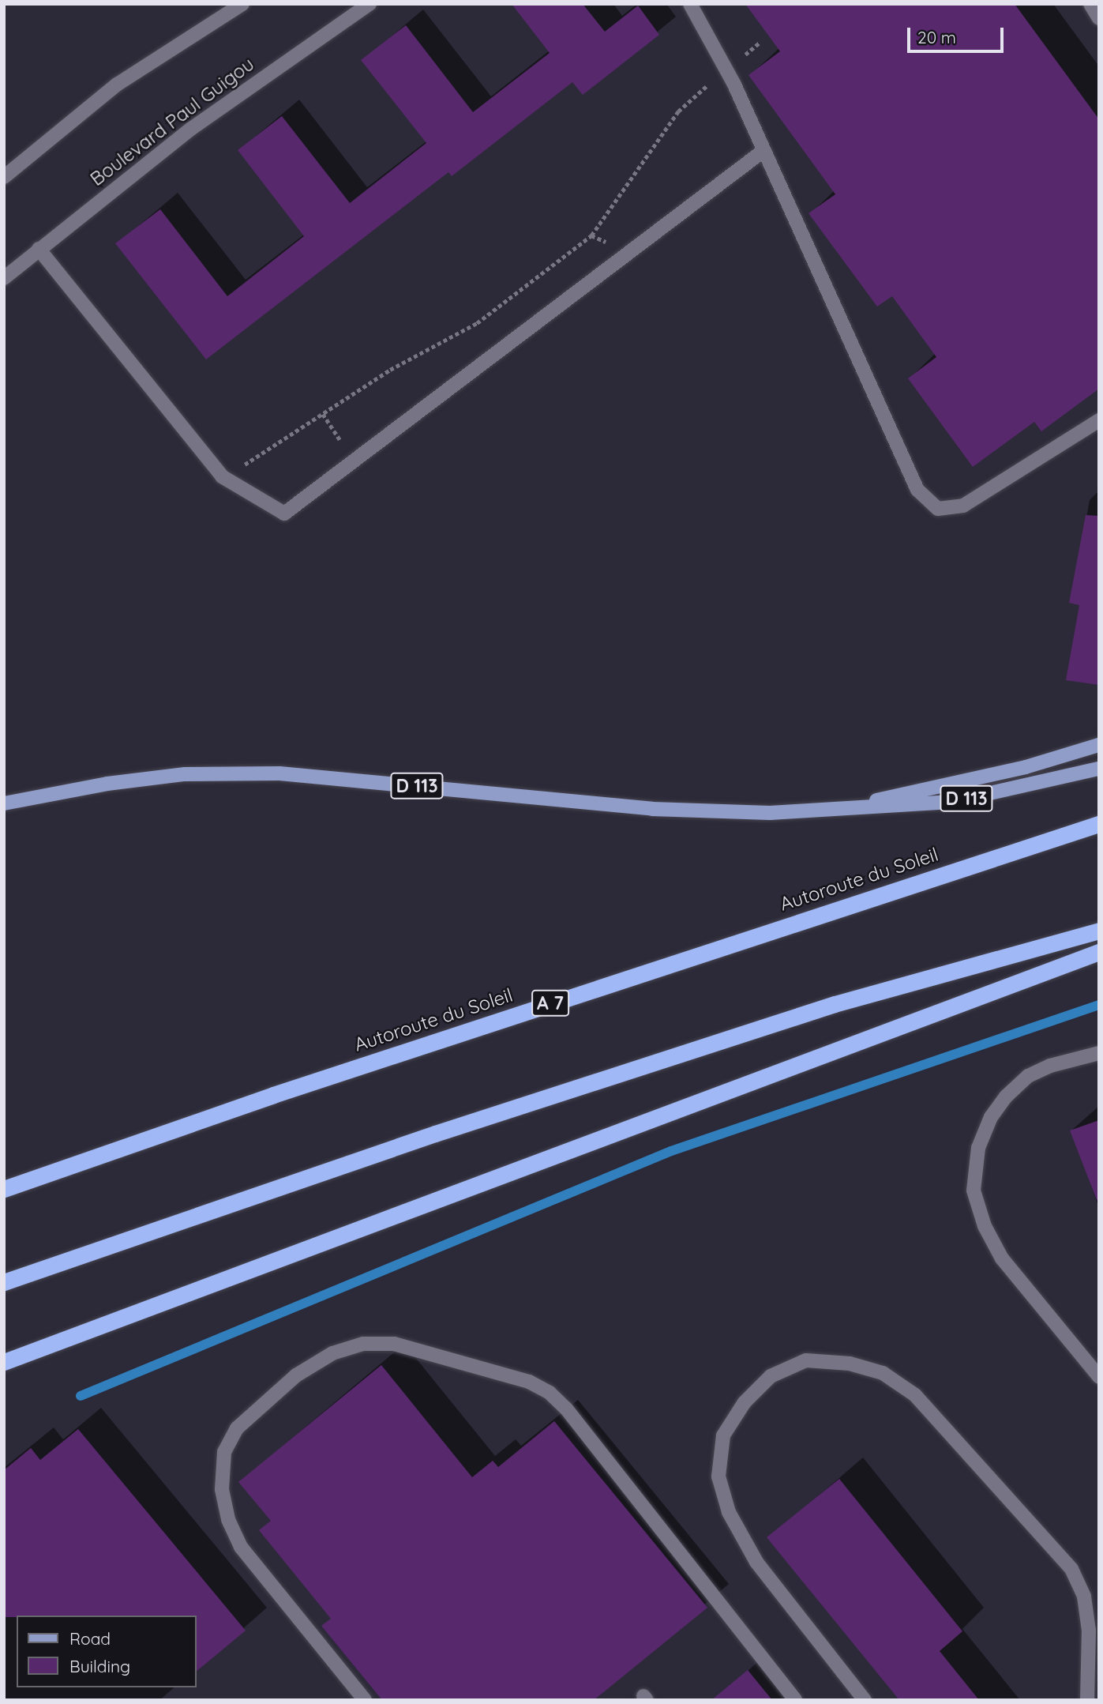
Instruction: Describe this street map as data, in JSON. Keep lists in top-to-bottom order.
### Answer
{
  "streets": {
    "highway": ["Autoroute du Soleil", "A 7"],
    "main road": ["D 113"],
    "street": ["Boulevard Paul Guigou"]
  },
  "legend": ["Road", "Building"],
  "scale_bar": "20 m"
}
